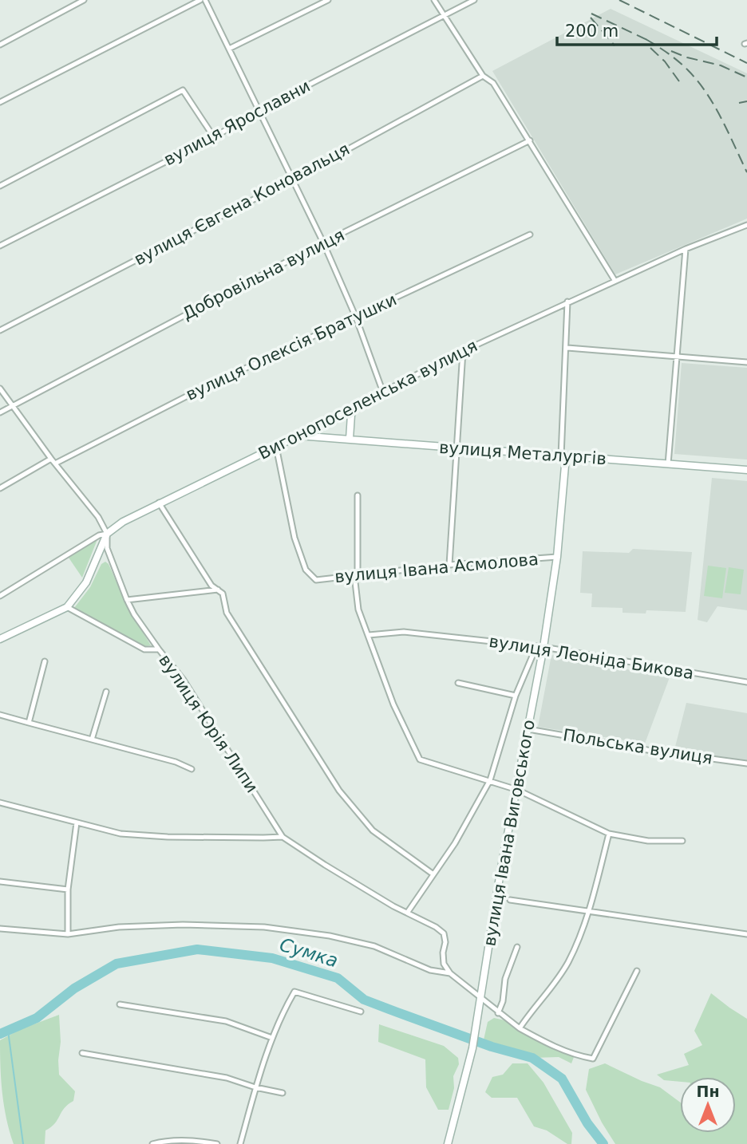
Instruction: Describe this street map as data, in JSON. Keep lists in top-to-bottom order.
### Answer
{
  "streets": {
    "main road": ["Вигонопоселенська вулиця", "вулиця Металургів", "вулиця Івана Виговського"],
    "street": [
      "вулиця Ярославни",
      "вулиця Євгена Коновальця",
      "Добровільна вулиця",
      "вулиця Олексія Братушки",
      "вулиця Івана Асмолова",
      "вулиця Леоніда Бикова",
      "вулиця Юрія Липи",
      "Польська вулиця"
    ]
  },
  "crossings": [
    ["Добровільна вулиця", "вулиця Юрія Липи"],
    ["вулиця Олексія Братушки", "вулиця Юрія Липи"],
    ["Вигонопоселенська вулиця", "вулиця Металургів"],
    ["Вигонопоселенська вулиця", "вулиця Івана Асмолова"],
    ["Вигонопоселенська вулиця", "вулиця Юрія Липи"],
    ["вулиця Металургів", "вулиця Івана Виговського"],
    ["вулиця Івана Асмолова", "вулиця Івана Виговського"],
    ["вулиця Леоніда Бикова", "вулиця Івана Виговського"],
    ["Польська вулиця", "вулиця Івана Виговського"]
  ],
  "water": ["Сумка"],
  "scale_bar": "200 m",
  "north": "top"
}
